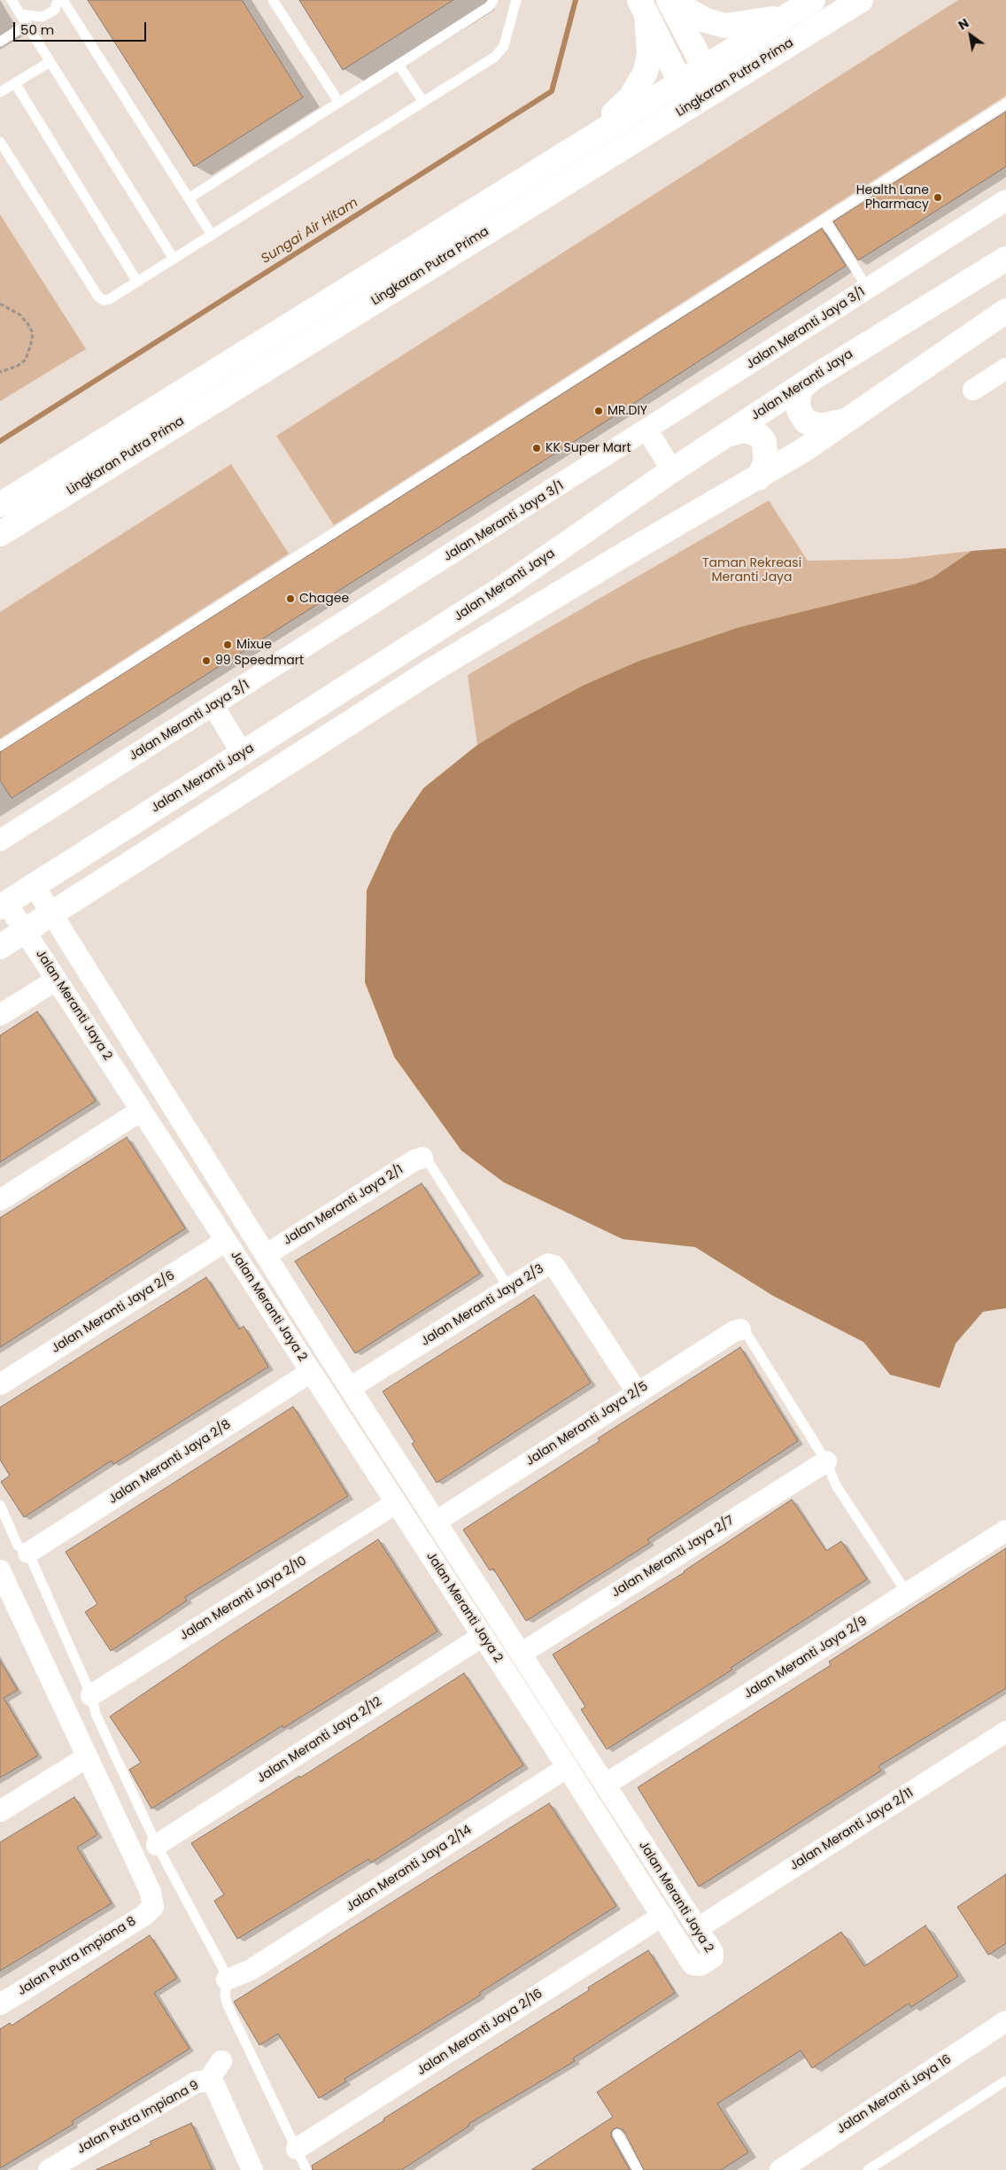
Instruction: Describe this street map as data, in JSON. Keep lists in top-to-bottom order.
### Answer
{
  "streets": {
    "street": [
      "Lingkaran Putra Prima",
      "Jalan Meranti Jaya 3/1",
      "Jalan Meranti Jaya",
      "Jalan Meranti Jaya 2",
      "Jalan Meranti Jaya 2/1",
      "Jalan Meranti Jaya 2/3",
      "Jalan Meranti Jaya 2/6",
      "Jalan Meranti Jaya 2/5",
      "Jalan Meranti Jaya 2/8",
      "Jalan Meranti Jaya 2/7",
      "Jalan Meranti Jaya 2/10",
      "Jalan Meranti Jaya 2/9",
      "Jalan Meranti Jaya 2/12",
      "Jalan Meranti Jaya 2/11",
      "Jalan Meranti Jaya 2/14",
      "Jalan Putra Impiana 8",
      "Jalan Meranti Jaya 2/16",
      "Jalan Meranti Jaya 16",
      "Jalan Putra Impiana 9"
    ]
  },
  "crossings": [
    ["Jalan Meranti Jaya", "Jalan Meranti Jaya 2"],
    ["Jalan Meranti Jaya 2", "Jalan Meranti Jaya 2/1"],
    ["Jalan Meranti Jaya 2", "Jalan Meranti Jaya 2/3"],
    ["Jalan Meranti Jaya 2", "Jalan Meranti Jaya 2/6"],
    ["Jalan Meranti Jaya 2", "Jalan Meranti Jaya 2/5"],
    ["Jalan Meranti Jaya 2", "Jalan Meranti Jaya 2/8"],
    ["Jalan Meranti Jaya 2", "Jalan Meranti Jaya 2/7"],
    ["Jalan Meranti Jaya 2", "Jalan Meranti Jaya 2/10"],
    ["Jalan Meranti Jaya 2", "Jalan Meranti Jaya 2/9"],
    ["Jalan Meranti Jaya 2", "Jalan Meranti Jaya 2/12"],
    ["Jalan Meranti Jaya 2", "Jalan Meranti Jaya 2/11"],
    ["Jalan Meranti Jaya 2", "Jalan Meranti Jaya 2/14"],
    ["Jalan Meranti Jaya 2", "Jalan Meranti Jaya 2/16"],
    ["Jalan Meranti Jaya 2/3", "Jalan Meranti Jaya 2/5"]
  ],
  "water": ["Sungai Air Hitam"],
  "parks": ["Taman Rekreasi Meranti Jaya"],
  "places": [
    "Health Lane Pharmacy",
    "MR.DIY",
    "KK Super Mart",
    "Chagee",
    "Mixue",
    "99 Speedmart"
  ],
  "scale_bar": "50 m",
  "north": "top left"
}
